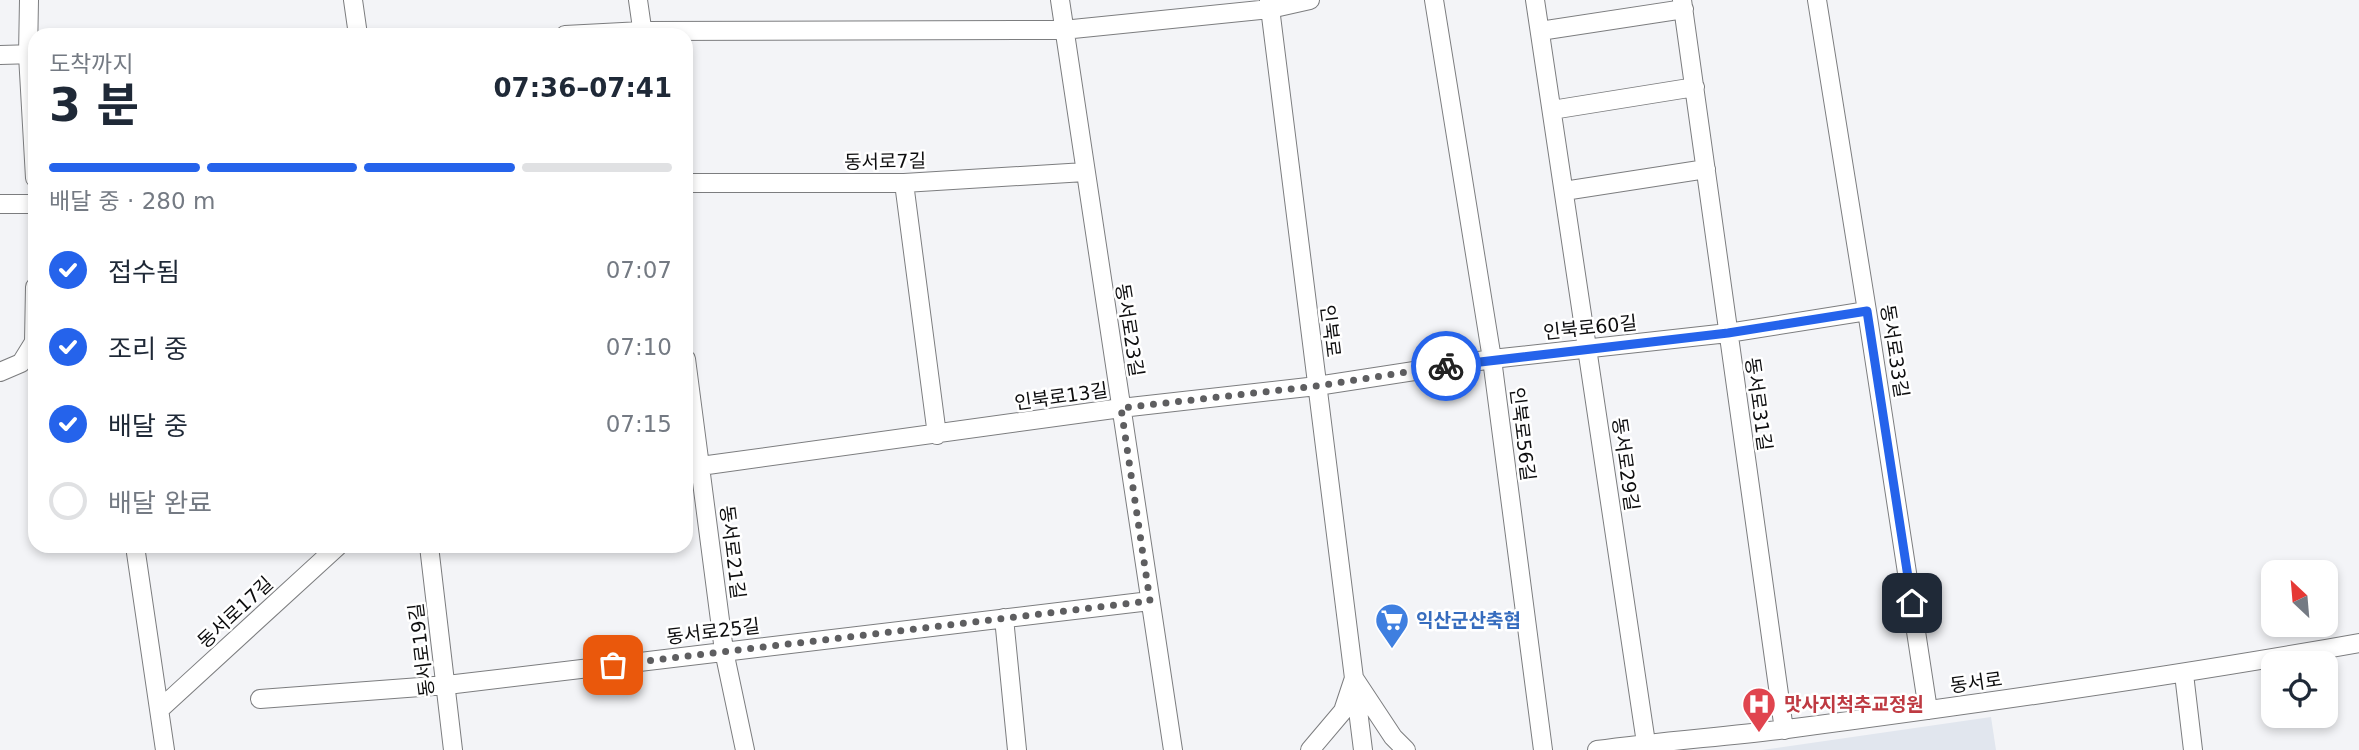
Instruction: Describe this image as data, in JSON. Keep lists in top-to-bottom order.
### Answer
{
  "streets": {
    "street": [
      "동서로7길",
      "인북로60길",
      "동서로23길",
      "인북로",
      "동서로33길",
      "인북로13길",
      "동서로31길",
      "인북로56길",
      "동서로29길",
      "동서로21길",
      "동서로17길",
      "동서로25길",
      "동서로19길",
      "동서로"
    ]
  },
  "crossings": [
    ["동서로7길", "동서로23길"],
    ["인북로60길", "인북로"],
    ["인북로60길", "동서로33길"],
    ["인북로60길", "인북로13길"],
    ["인북로60길", "동서로31길"],
    ["인북로60길", "인북로56길"],
    ["인북로60길", "동서로29길"],
    ["동서로23길", "인북로13길"],
    ["동서로23길", "동서로25길"],
    ["인북로", "인북로13길"],
    ["동서로33길", "동서로"],
    ["인북로13길", "동서로21길"],
    ["동서로31길", "동서로"],
    ["동서로29길", "동서로"],
    ["동서로21길", "동서로25길"],
    ["동서로25길", "동서로19길"]
  ],
  "places": {
    "supermarket": ["익산군산축협"],
    "hospital": ["맛사지척추교정원"]
  },
  "north": "top left",
  "page": {
    "heading": ["3 분", "도착까지", "07:36–07:41"],
    "bar": "배달 중 · 280 m",
    "list": [
      ["접수됨", "07:07"],
      ["조리 중", "07:10"],
      ["배달 중", "07:15"],
      "배달 완료"
    ]
  }
}
